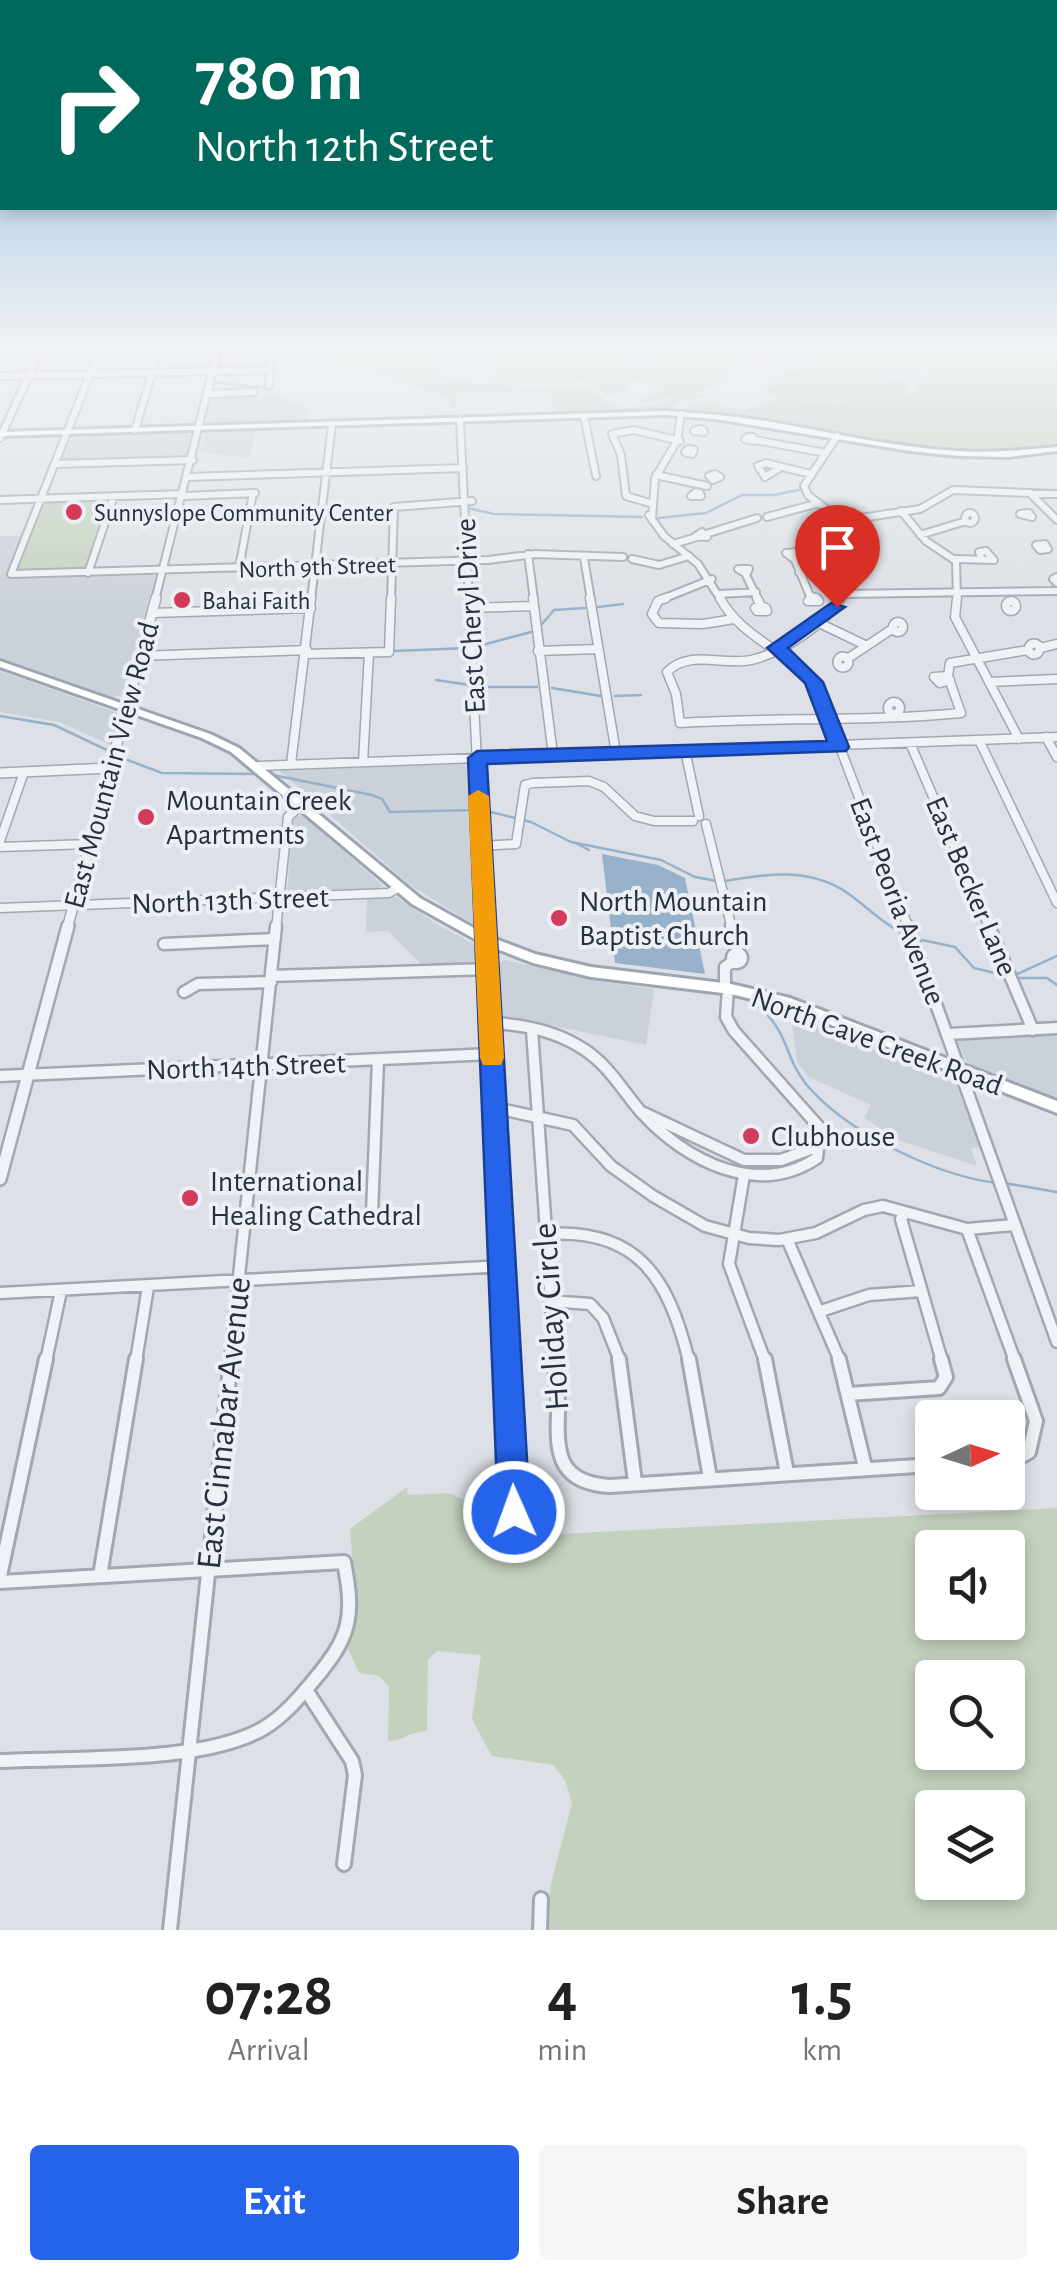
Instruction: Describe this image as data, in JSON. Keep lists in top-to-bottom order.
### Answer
{
  "streets": {
    "main road": ["North Cave Creek Road"],
    "street": [
      "North 9th Street",
      "East Cheryl Drive",
      "East Mountain View Road",
      "East Becker Lane",
      "North 13th Street",
      "East Peoria Avenue",
      "North 14th Street",
      "Holiday Circle",
      "East Cinnabar Avenue"
    ]
  },
  "crossings": [
    ["North 9th Street", "East Cheryl Drive"],
    ["North 9th Street", "East Mountain View Road"],
    ["North 9th Street", "East Peoria Avenue"],
    ["East Cheryl Drive", "North Cave Creek Road"],
    ["East Cheryl Drive", "North 14th Street"],
    ["East Mountain View Road", "North 13th Street"],
    ["East Mountain View Road", "North Cave Creek Road"],
    ["East Mountain View Road", "North 14th Street"],
    ["North 13th Street", "North Cave Creek Road"],
    ["North 13th Street", "East Cinnabar Avenue"],
    ["East Peoria Avenue", "North Cave Creek Road"],
    ["North Cave Creek Road", "East Cinnabar Avenue"],
    ["North 14th Street", "East Cinnabar Avenue"]
  ],
  "places": [
    "Sunnyslope Community Center",
    "Bahai Faith",
    "Mountain Creek Apartments",
    "North Mountain Baptist Church",
    "Clubhouse",
    "International Healing Cathedral"
  ],
  "north": "right",
  "page": {
    "turn": ["780 m", "North 12th Street"],
    "eta": [
      "07:28",
      "Arrival",
      "4",
      "min",
      "1.5",
      "km"
    ],
    "buttons": ["Exit", "Share"]
  }
}
